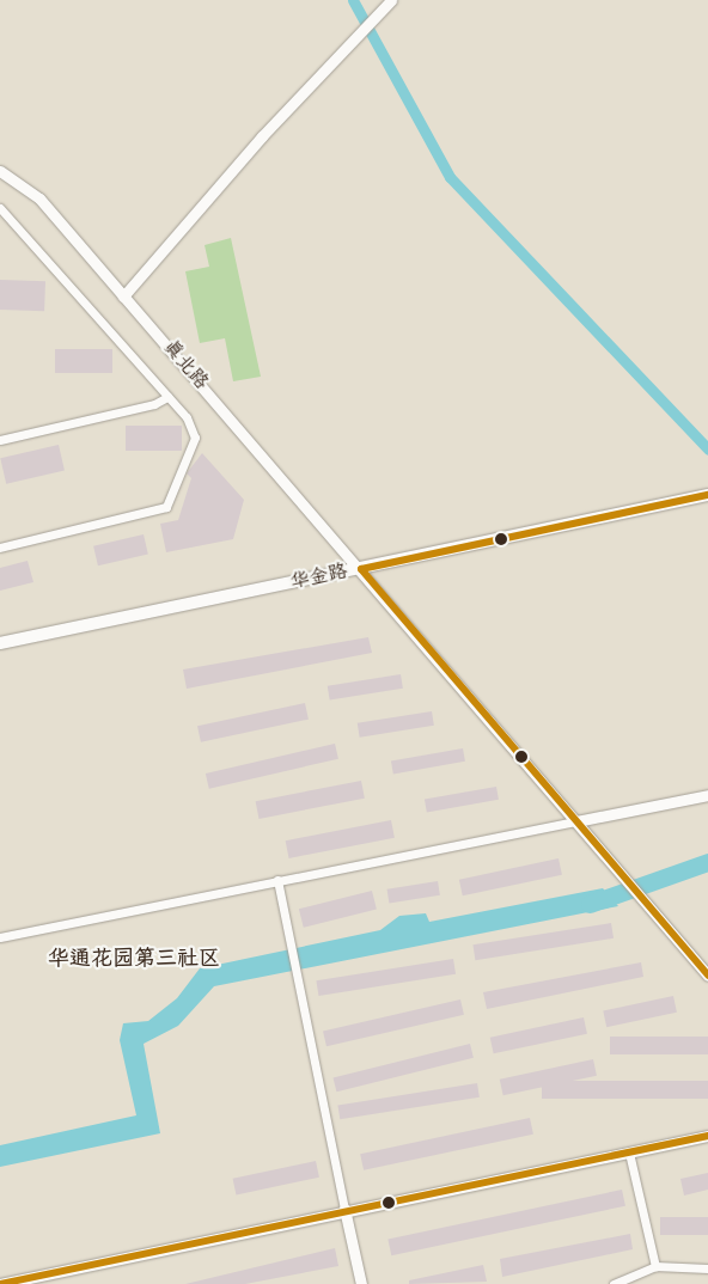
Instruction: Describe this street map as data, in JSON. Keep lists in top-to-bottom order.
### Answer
{
  "streets": {
    "main road": ["华金路"],
    "street": ["真北路"]
  },
  "crossings": [
    ["真北路", "华金路"]
  ],
  "districts": ["华通花园第三社区"]
}
